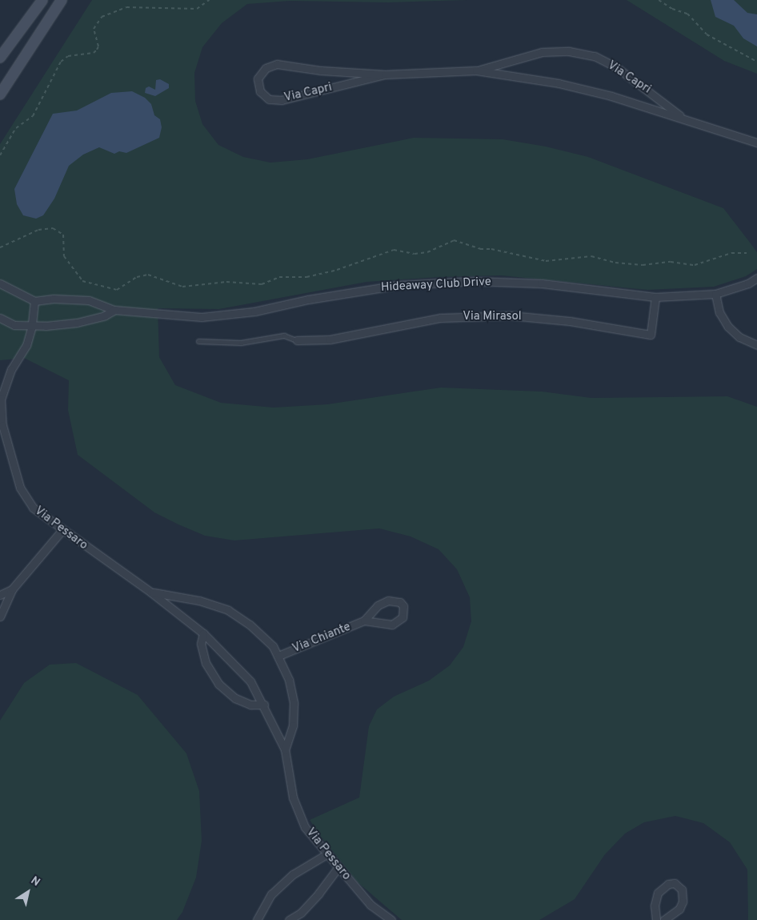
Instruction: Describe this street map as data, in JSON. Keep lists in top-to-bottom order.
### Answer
{
  "streets": {
    "street": [
      "Via Capri",
      "Hideaway Club Drive",
      "Via Mirasol",
      "Via Pessaro",
      "Via Chiante"
    ]
  },
  "crossings": [
    ["Hideaway Club Drive", "Via Mirasol"],
    ["Hideaway Club Drive", "Via Pessaro"],
    ["Via Pessaro", "Via Chiante"]
  ],
  "north": "top right"
}
